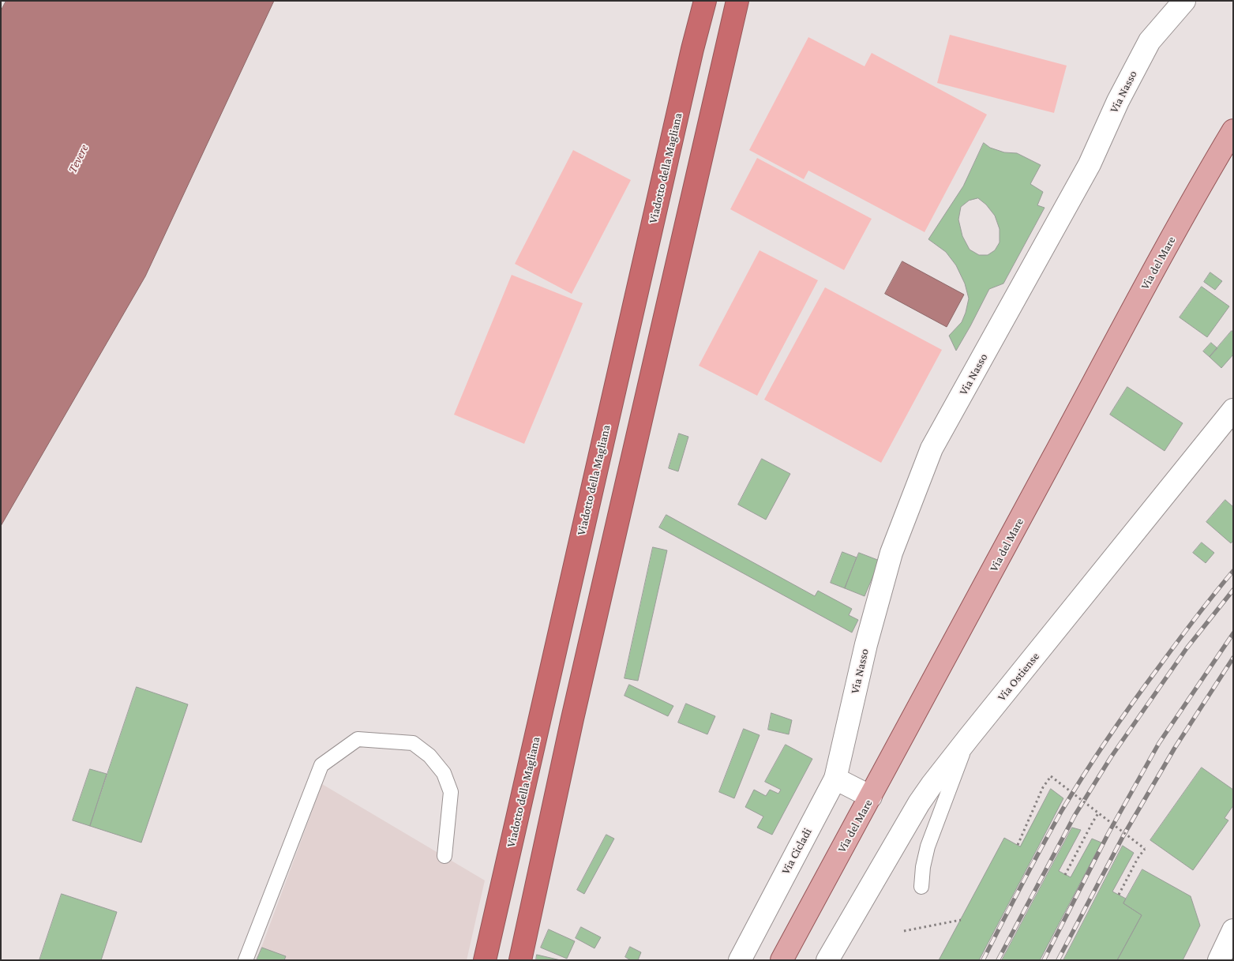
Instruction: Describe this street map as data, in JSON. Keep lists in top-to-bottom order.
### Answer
{
  "streets": {
    "highway": ["Viadotto della Magliana"],
    "main road": ["Via del Mare"],
    "street": ["Via Nasso", "Via Ostiense", "Via Cicladi"]
  },
  "crossings": [
    ["Via Nasso", "Via Cicladi"]
  ],
  "water": ["Tevere"]
}
